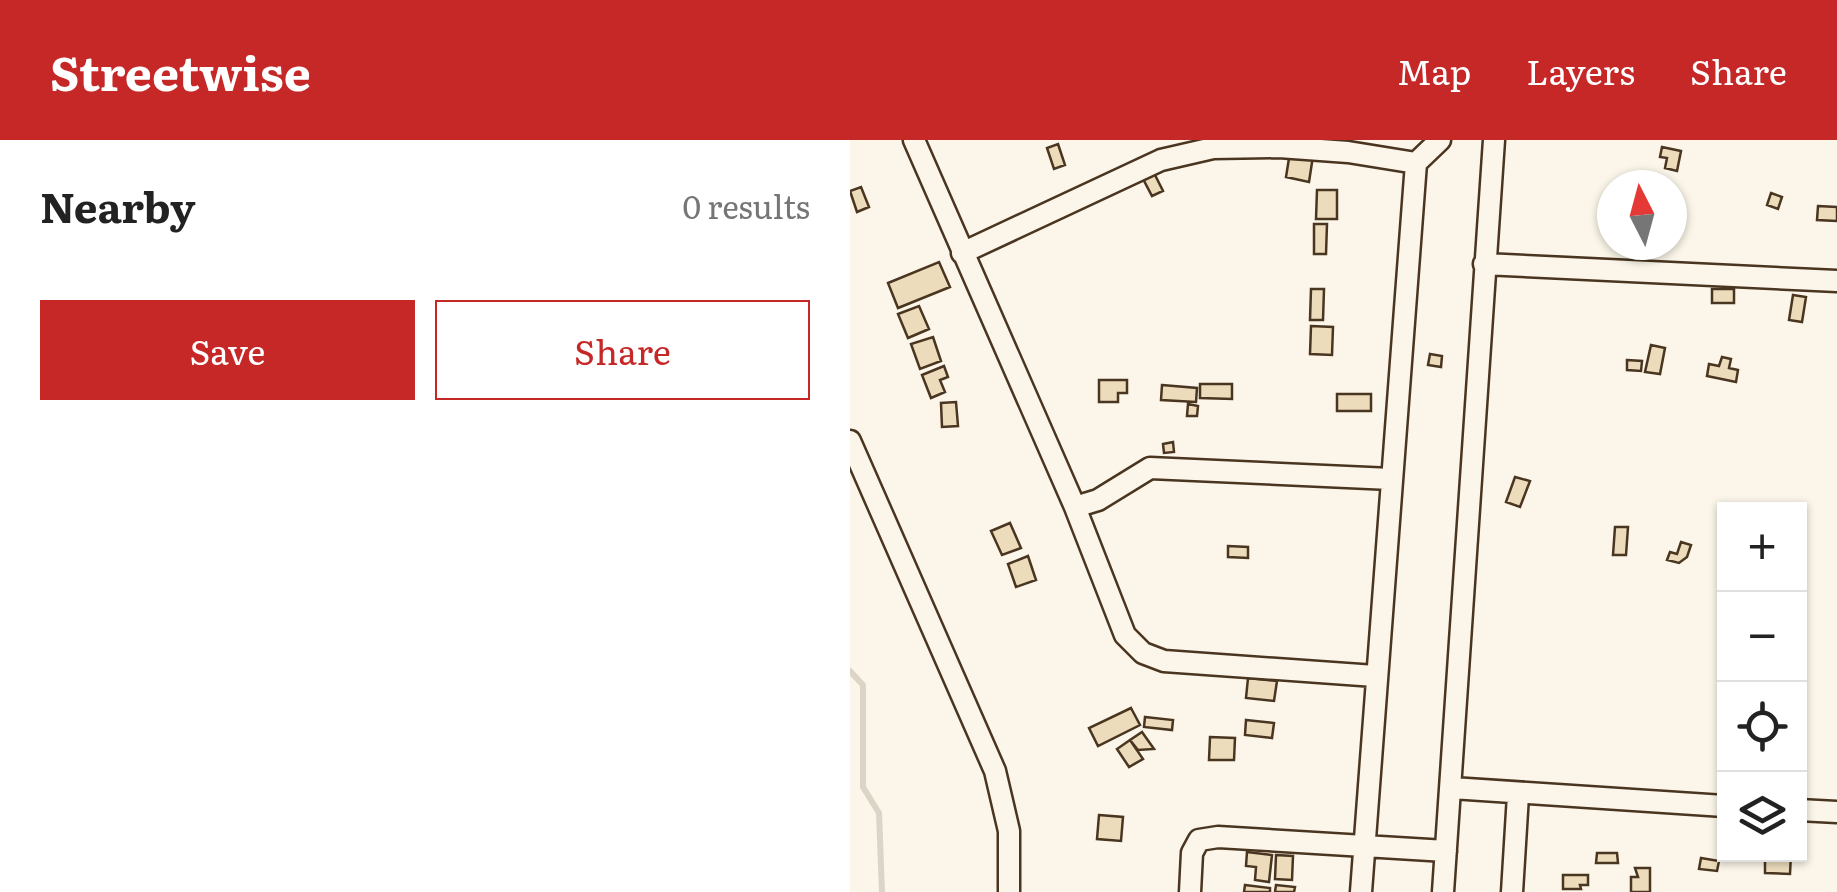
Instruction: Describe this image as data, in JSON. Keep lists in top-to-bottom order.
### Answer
{
  "north": "top",
  "page": {
    "header": "Streetwise",
    "nav": ["Map", "Layers", "Share"],
    "heading": ["Nearby", "0 results"],
    "buttons": ["Save", "Share"],
    "map_buttons": ["+", "−"]
  }
}
